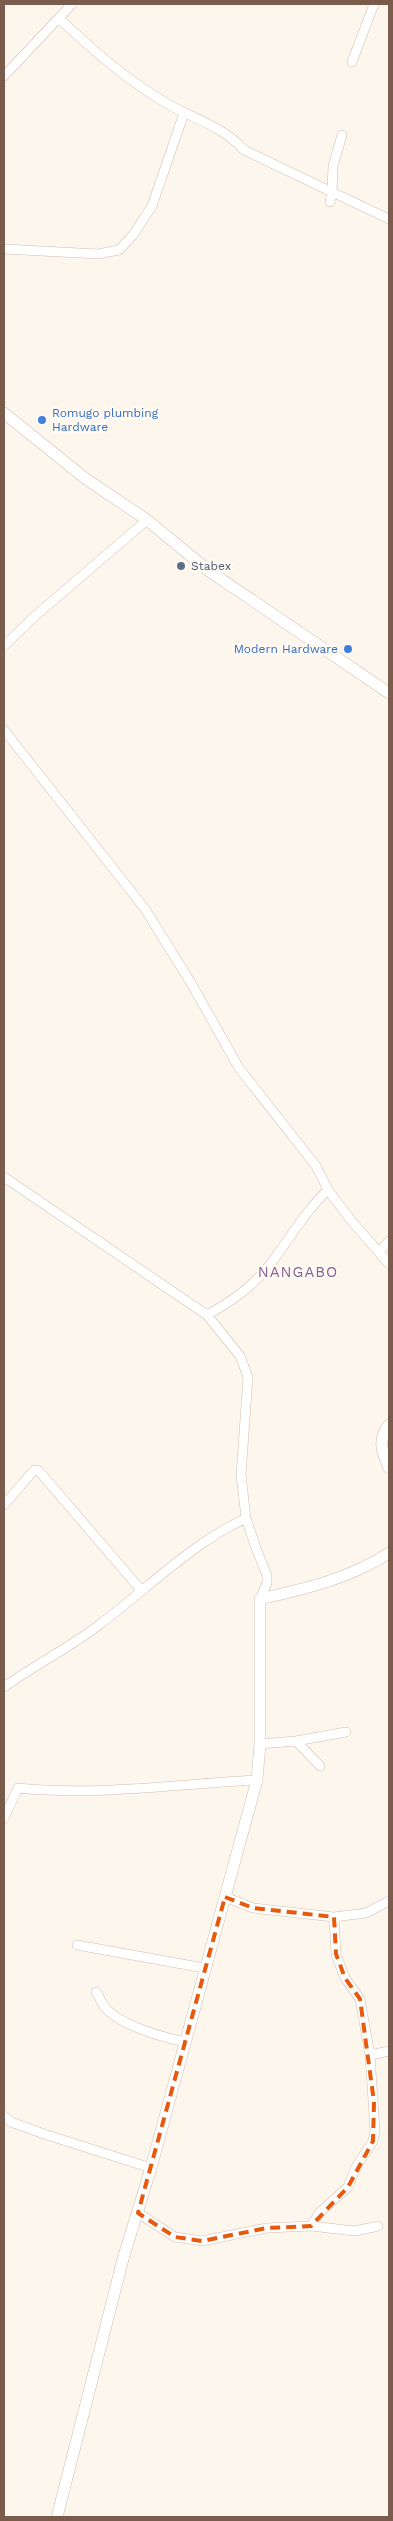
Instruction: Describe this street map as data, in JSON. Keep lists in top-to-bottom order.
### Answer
{
  "districts": ["NANGABO"],
  "places": ["Romugo plumbing Hardware", "Stabex", "Modern Hardware"]
}
